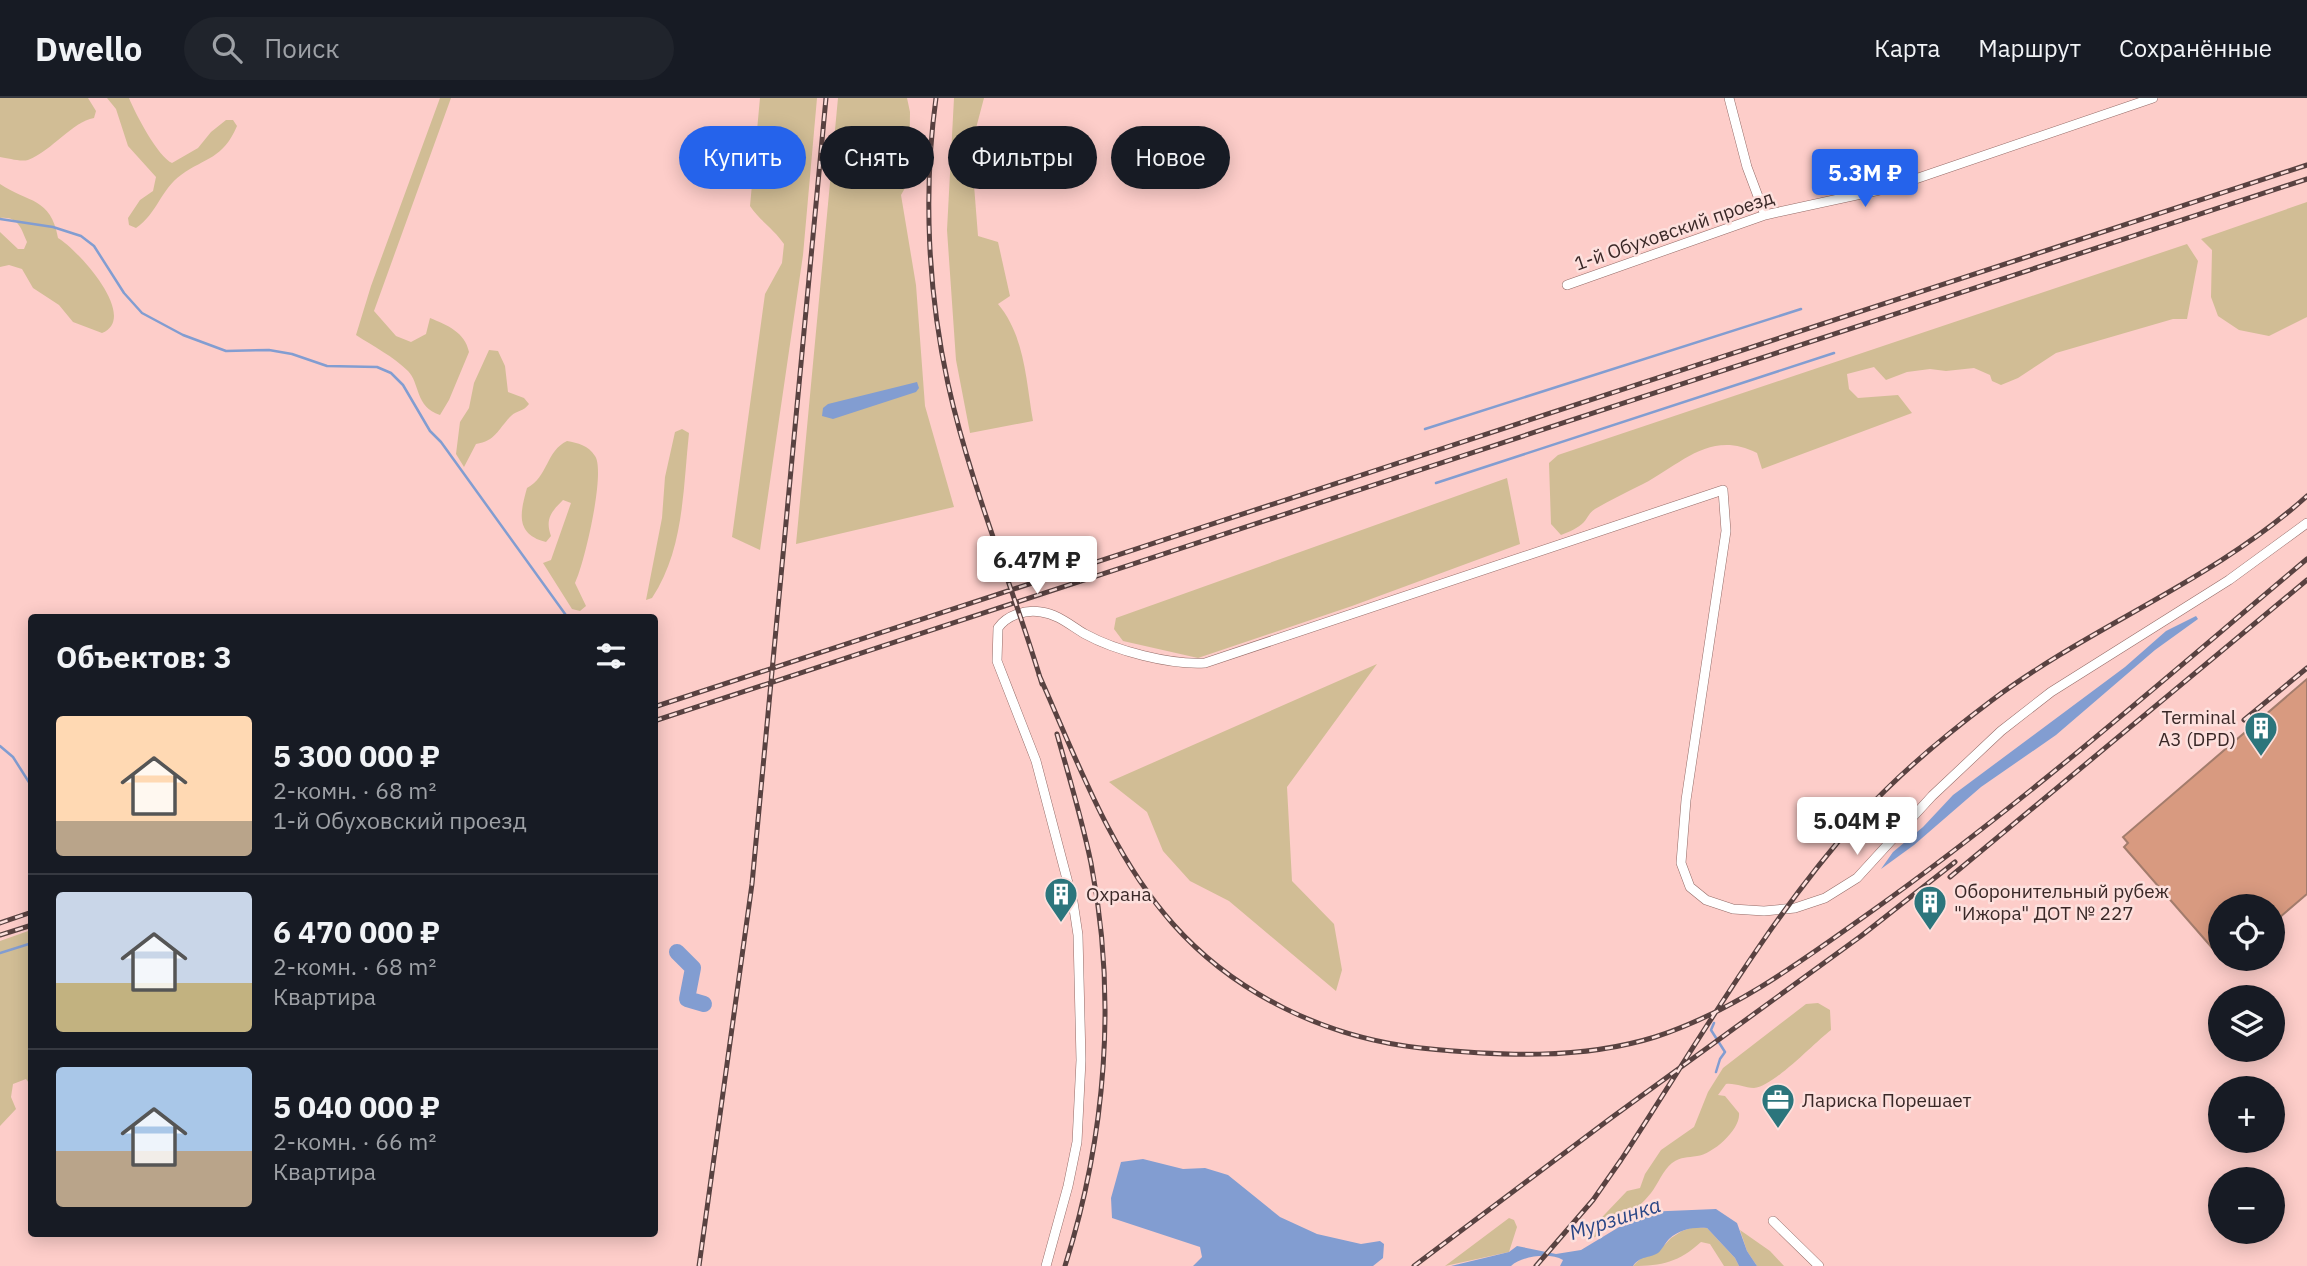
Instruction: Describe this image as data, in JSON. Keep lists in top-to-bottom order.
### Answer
{
  "streets": {
    "street": ["1-й Обуховский проезд"]
  },
  "water": ["Мурзинка"],
  "places": {
    "building": ["Terminal A3 (DPD)", "Охрана", "Оборонительный рубеж \"Ижора\" ДОТ № 227"],
    "office": ["Лариска Порешает"]
  },
  "page": {
    "header": "Dwello",
    "search": "Поиск",
    "nav": ["Карта", "Маршрут", "Сохранённые"],
    "chip": [
      "Купить",
      "Снять",
      "Фильтры",
      "Новое"
    ],
    "price": ["5.3M ₽", "6.47M ₽", "5.04M ₽"],
    "heading": "Объектов: 3",
    "list": [
      {
        "name": "5 300 000 ₽",
        "note": "2-комн. · 68 m² · 1-й Обуховский проезд"
      },
      {
        "name": "6 470 000 ₽",
        "note": "2-комн. · 68 m² · Квартира"
      },
      {
        "name": "5 040 000 ₽",
        "note": "2-комн. · 66 m² · Квартира"
      }
    ],
    "map_buttons": ["+", "−"]
  }
}
